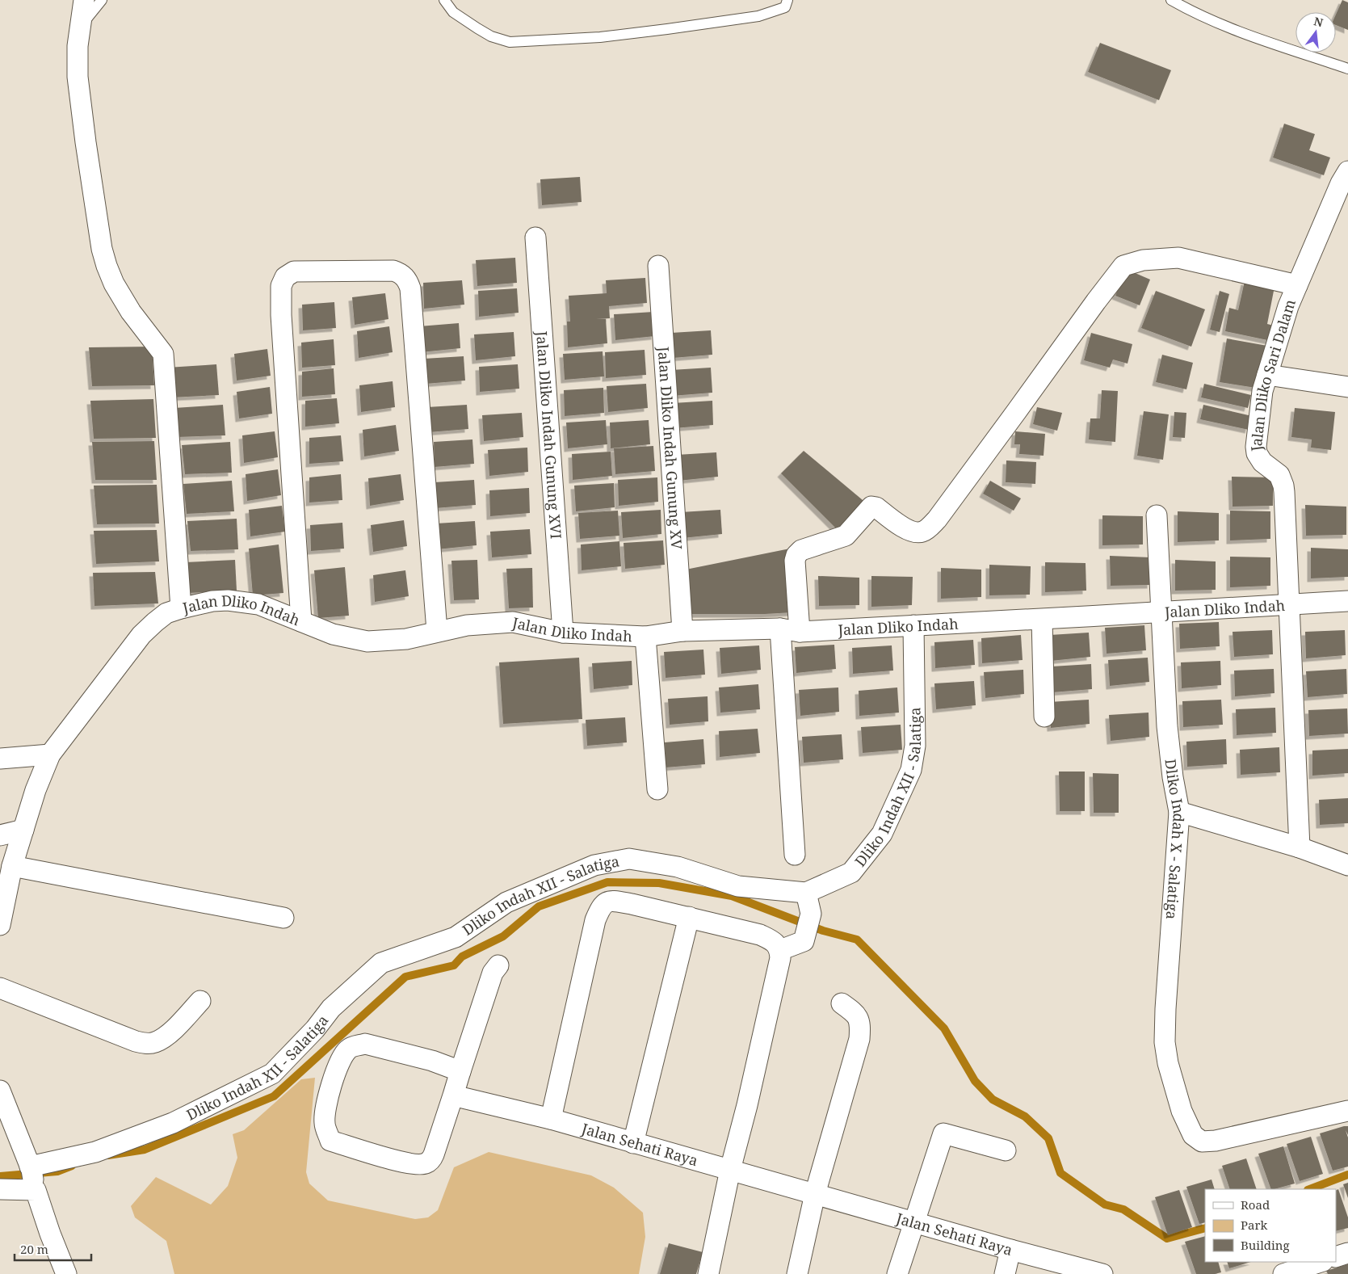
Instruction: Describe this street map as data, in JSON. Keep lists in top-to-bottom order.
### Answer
{
  "streets": {
    "street": [
      "Jalan Dliko Sari Dalam",
      "Jalan Dliko Indah Gunung XVI",
      "Jalan Dliko Indah Gunung XV",
      "Jalan Dliko Indah",
      "Dliko Indah XII - Salatiga",
      "Dliko Indah X - Salatiga",
      "Jalan Sehati Raya"
    ]
  },
  "crossings": [
    ["Jalan Dliko Sari Dalam", "Jalan Dliko Indah"],
    ["Jalan Dliko Indah Gunung XVI", "Jalan Dliko Indah"],
    ["Jalan Dliko Indah Gunung XV", "Jalan Dliko Indah"],
    ["Jalan Dliko Indah", "Dliko Indah XII - Salatiga"],
    ["Jalan Dliko Indah", "Dliko Indah X - Salatiga"]
  ],
  "legend": ["Road", "Park", "Building"],
  "scale_bar": "20 m",
  "north": "top"
}
